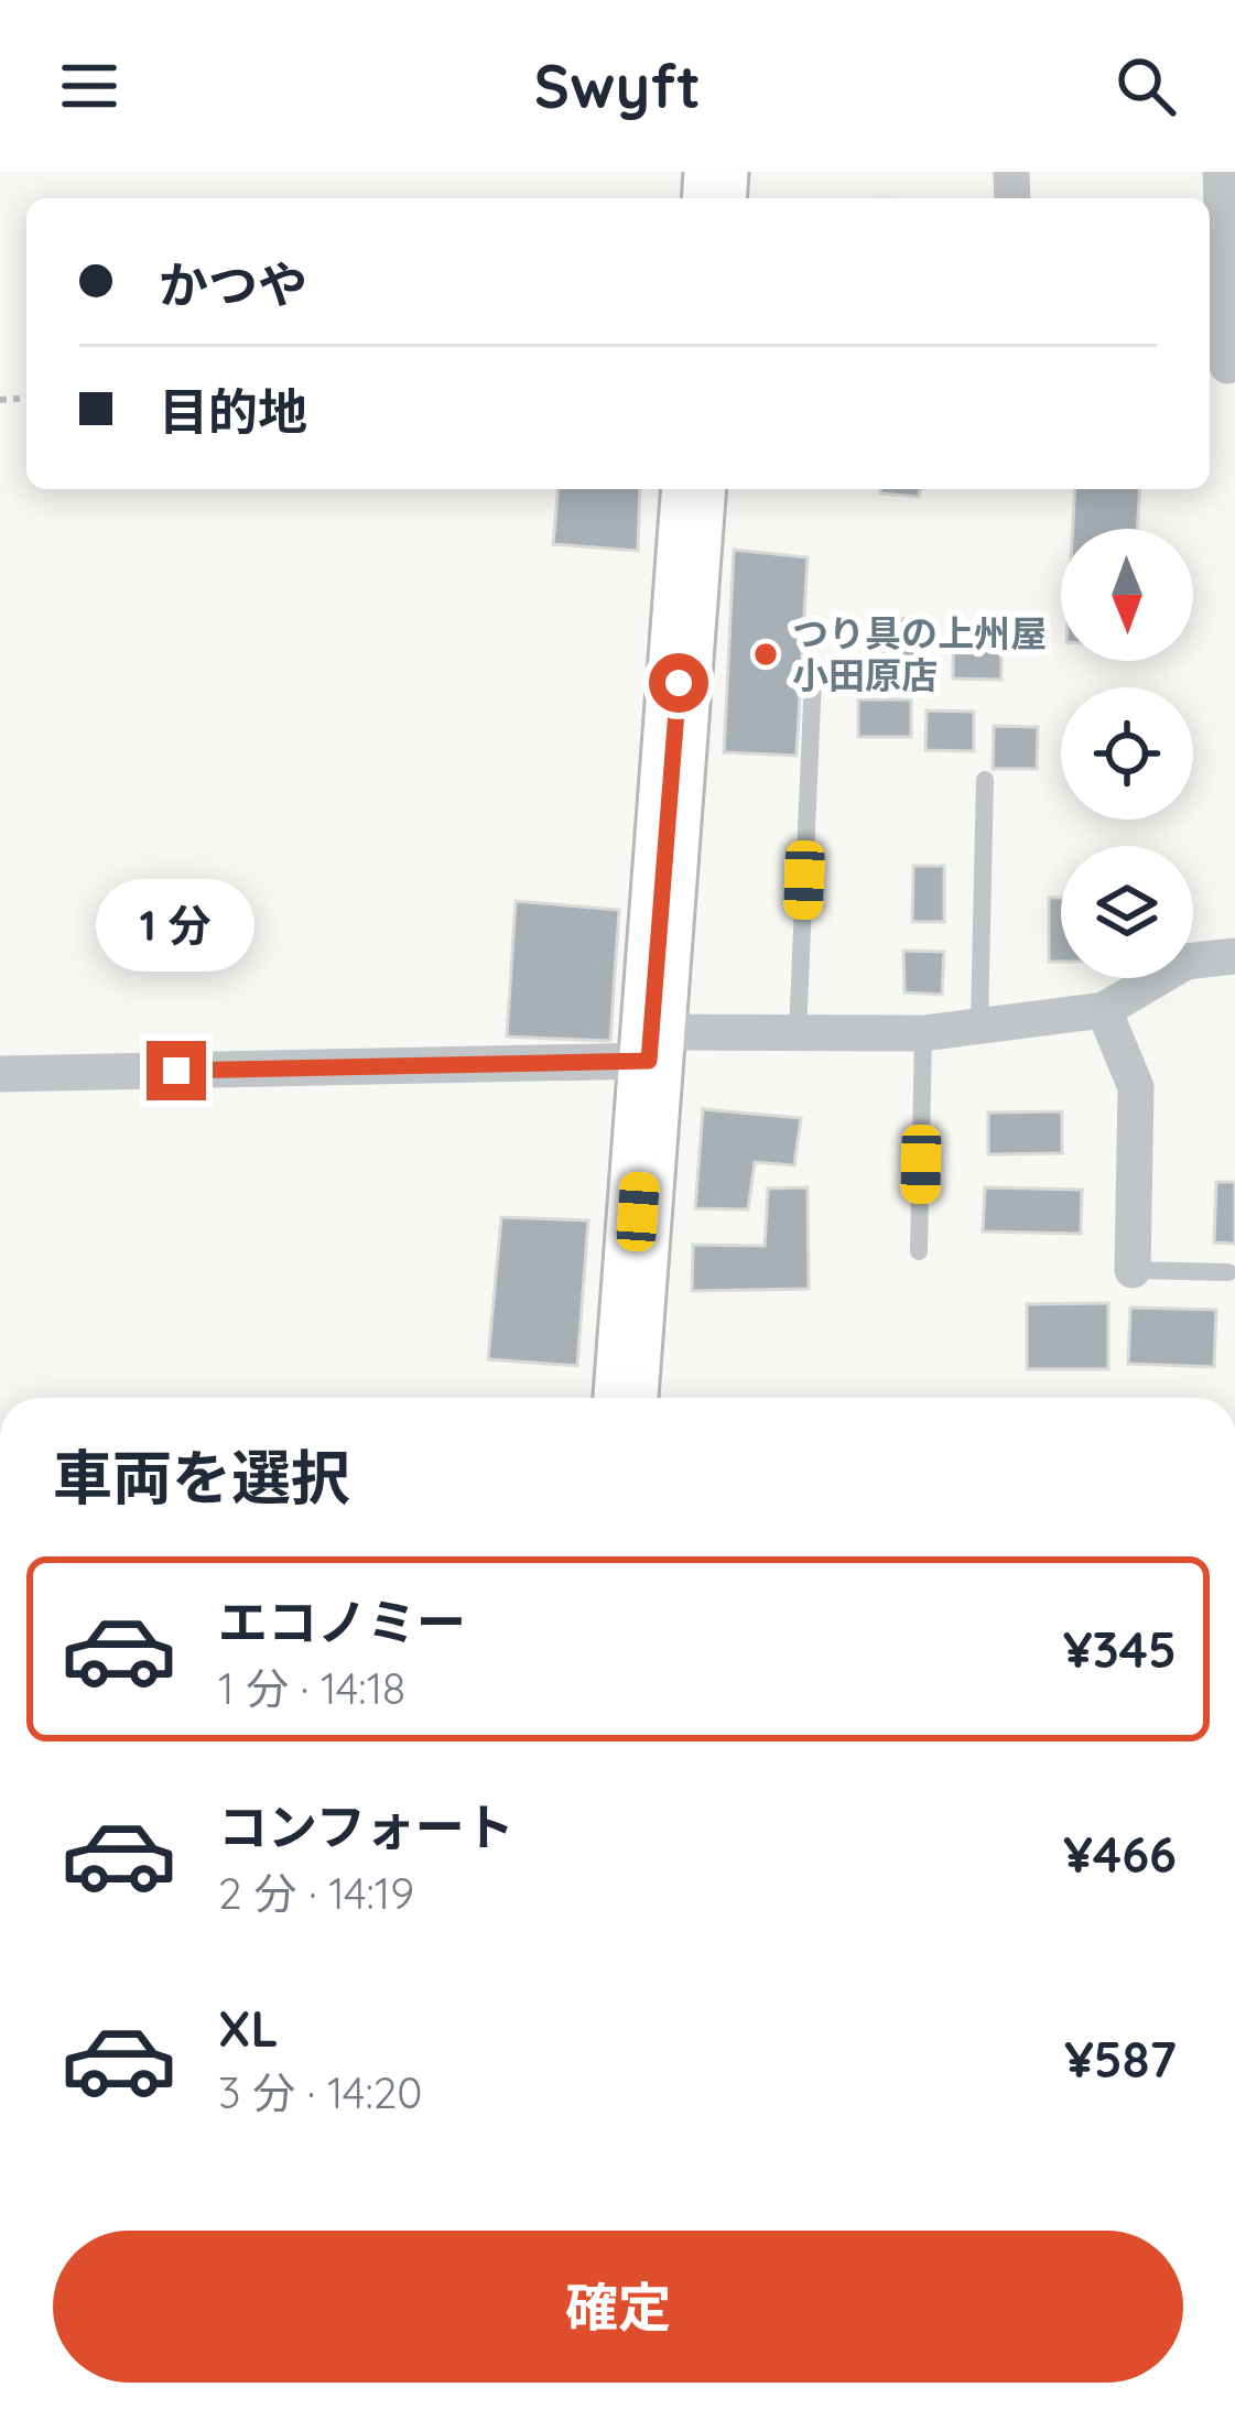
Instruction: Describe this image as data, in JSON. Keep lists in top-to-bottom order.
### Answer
{
  "places": ["つり具の上州屋 小田原店"],
  "north": "bottom",
  "page": {
    "header": "Swyft",
    "banner": ["かつや", "目的地"],
    "bubble": "1 分",
    "heading": "車両を選択",
    "list": [
      {
        "name": "エコノミー",
        "note": "1 分 · 14:18",
        "value": "¥345"
      },
      {
        "name": "コンフォート",
        "note": "2 分 · 14:19",
        "value": "¥466"
      },
      {
        "name": "XL",
        "note": "3 分 · 14:20",
        "value": "¥587"
      }
    ],
    "buttons": "確定"
  }
}
